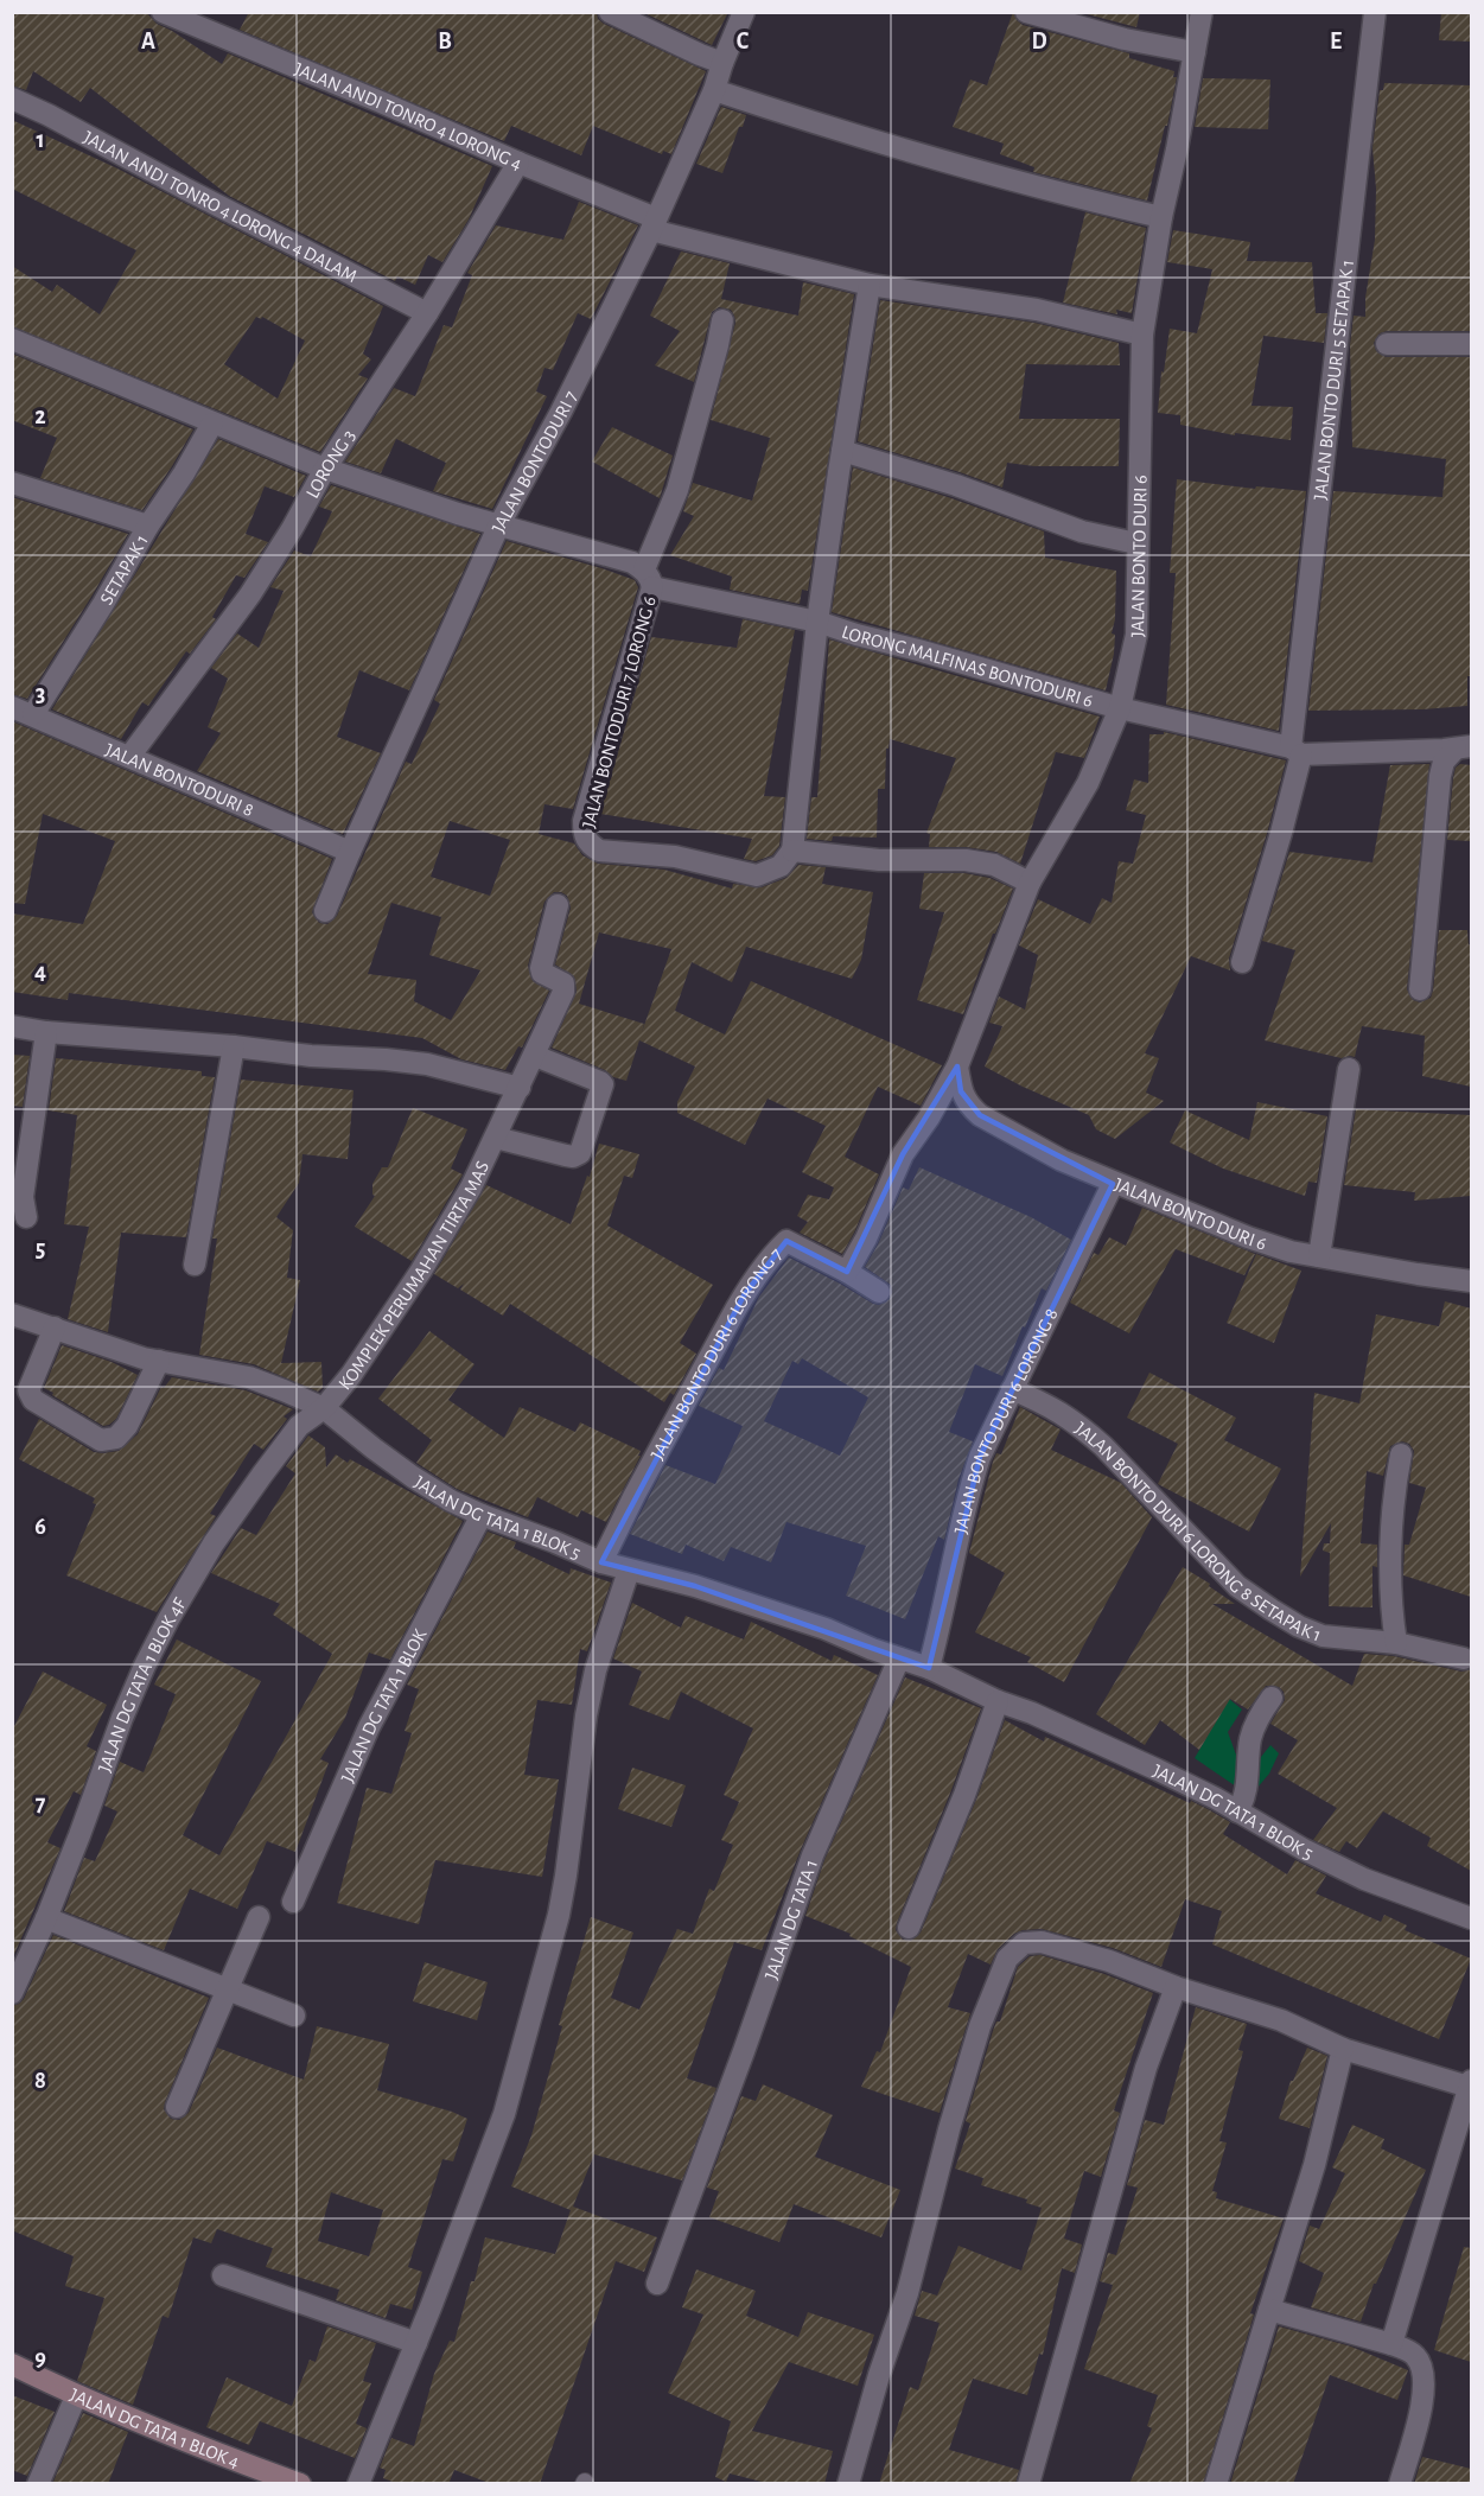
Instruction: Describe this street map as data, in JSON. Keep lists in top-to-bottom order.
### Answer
{
  "streets": {
    "street": [
      "JALAN ANDI TONRO 4 LORONG 4",
      "JALAN ANDI TONRO 4 LORONG 4 DALAM",
      "JALAN BONTO DURI 5 SETAPAK 1",
      "JALAN BONTODURI 7",
      "LORONG 3",
      "JALAN BONTO DURI 6",
      "SETAPAK 1",
      "LORONG MALFINAS BONTODURI 6",
      "JALAN BONTODURI 7 LORONG 6",
      "JALAN BONTODURI 8",
      "KOMPLEK PERUMAHAN TIRTA MAS",
      "JALAN BONTO DURI 6 LORONG 7",
      "JALAN BONTO DURI 6 LORONG 8",
      "JALAN DG TATA 1 BLOK 5",
      "JALAN BONTO DURI 6 LORONG 8 SETAPAK 1",
      "JALAN DG TATA 1 BLOK 4F",
      "JALAN DG TATA 1 BLOK",
      "JALAN DG TATA 1",
      "JALAN DG TATA 1 BLOK 4"
    ]
  },
  "crossings": [
    ["JALAN ANDI TONRO 4 LORONG 4", "JALAN BONTODURI 7"],
    ["JALAN ANDI TONRO 4 LORONG 4", "LORONG 3"],
    ["JALAN ANDI TONRO 4 LORONG 4", "JALAN BONTO DURI 6"],
    ["JALAN ANDI TONRO 4 LORONG 4 DALAM", "LORONG 3"],
    ["JALAN BONTO DURI 5 SETAPAK 1", "LORONG MALFINAS BONTODURI 6"],
    ["JALAN BONTODURI 7", "LORONG MALFINAS BONTODURI 6"],
    ["JALAN BONTODURI 7", "JALAN BONTODURI 8"],
    ["LORONG 3", "LORONG MALFINAS BONTODURI 6"],
    ["LORONG 3", "JALAN BONTODURI 8"],
    ["JALAN BONTO DURI 6", "LORONG MALFINAS BONTODURI 6"],
    ["JALAN BONTO DURI 6", "JALAN BONTO DURI 6 LORONG 7"],
    ["JALAN BONTO DURI 6", "JALAN BONTO DURI 6 LORONG 8"],
    ["SETAPAK 1", "LORONG MALFINAS BONTODURI 6"],
    ["SETAPAK 1", "JALAN BONTODURI 8"],
    ["LORONG MALFINAS BONTODURI 6", "JALAN BONTODURI 7 LORONG 6"],
    ["KOMPLEK PERUMAHAN TIRTA MAS", "JALAN DG TATA 1 BLOK 5"],
    ["KOMPLEK PERUMAHAN TIRTA MAS", "JALAN DG TATA 1 BLOK 4F"],
    ["JALAN BONTO DURI 6 LORONG 7", "JALAN DG TATA 1 BLOK 5"],
    ["JALAN BONTO DURI 6 LORONG 8", "JALAN DG TATA 1 BLOK 5"],
    ["JALAN BONTO DURI 6 LORONG 8", "JALAN BONTO DURI 6 LORONG 8 SETAPAK 1"],
    ["JALAN DG TATA 1 BLOK 5", "JALAN DG TATA 1 BLOK 4F"],
    ["JALAN DG TATA 1 BLOK 5", "JALAN DG TATA 1 BLOK"],
    ["JALAN DG TATA 1 BLOK 5", "JALAN DG TATA 1"]
  ],
  "grid": {
    "columns": [
      "A",
      "B",
      "C",
      "D",
      "E"
    ],
    "rows": [
      "1",
      "2",
      "3",
      "4",
      "5",
      "6",
      "7",
      "8",
      "9"
    ]
  }
}
